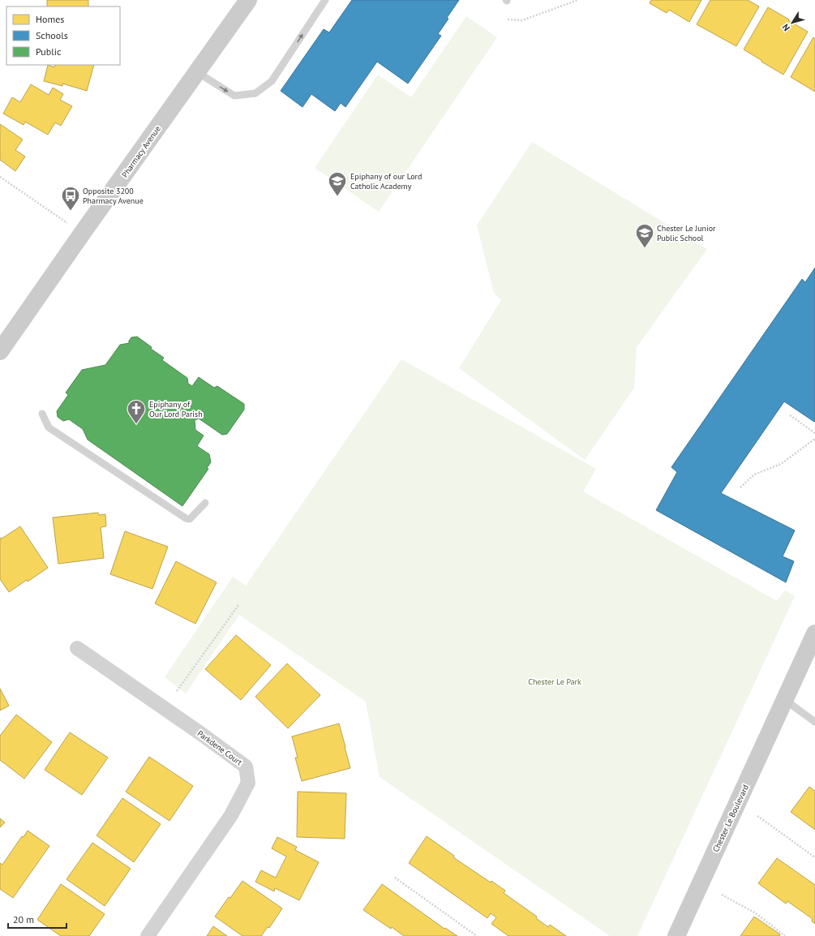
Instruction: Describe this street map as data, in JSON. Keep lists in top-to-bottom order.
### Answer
{
  "streets": {
    "street": ["Pharmacy Avenue", "Parkdene Court", "Chester Le Boulevard"]
  },
  "parks": ["Chester Le Park"],
  "places": {
    "school or university": ["Epiphany of our Lord Catholic Academy", "Chester Le Junior Public School"],
    "bus stop": ["Opposite 3200 Pharmacy Avenue"],
    "church": ["Epiphany of Our Lord Parish"]
  },
  "legend": ["Homes", "Schools", "Public"],
  "scale_bar": "20 m",
  "north": "bottom left"
}
